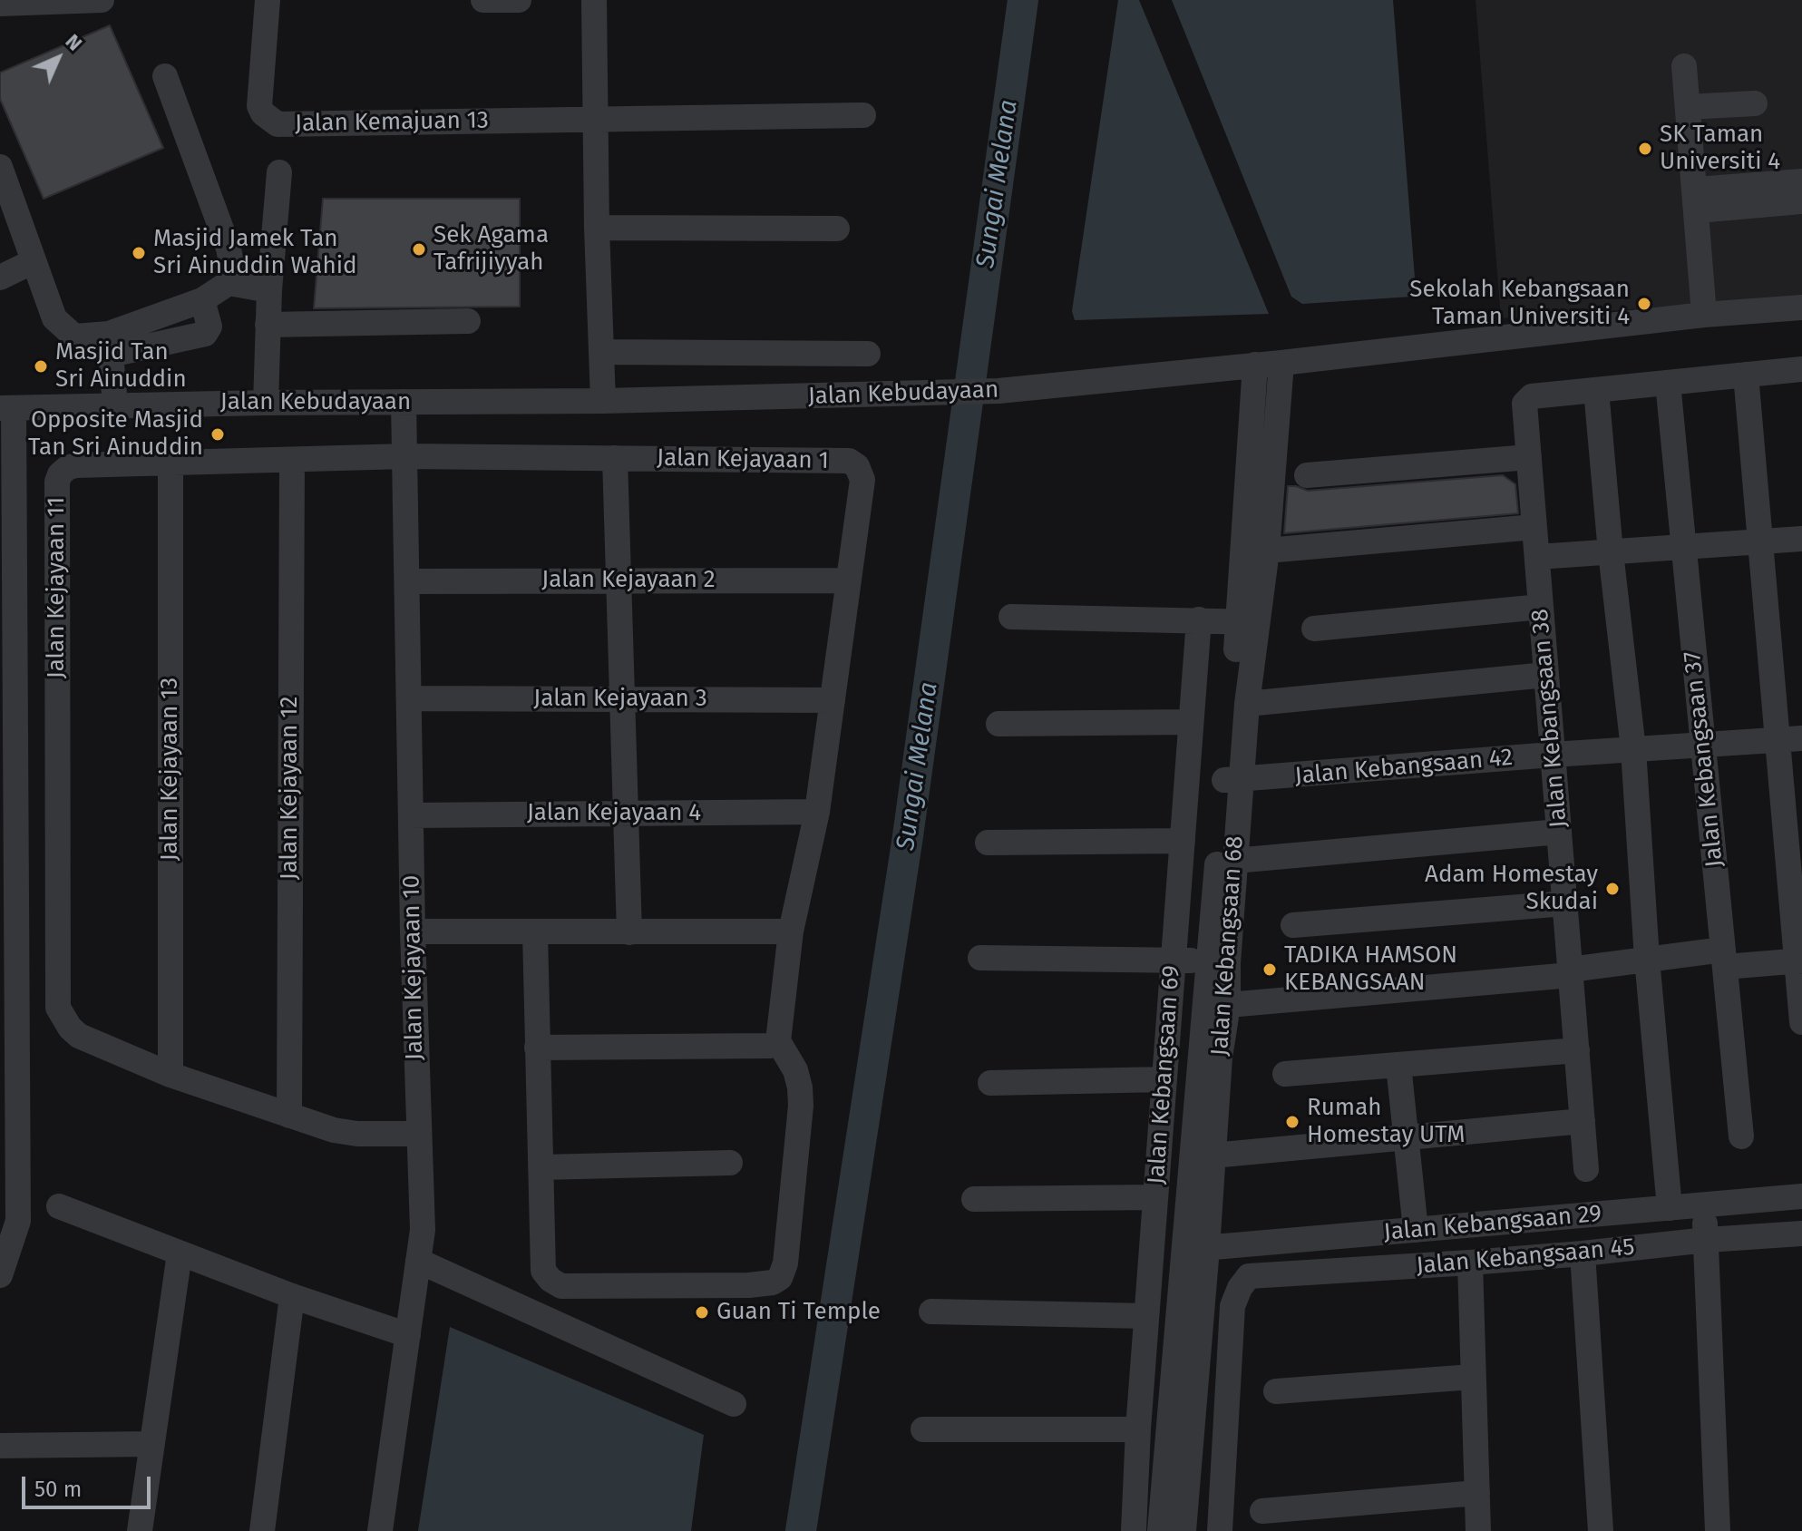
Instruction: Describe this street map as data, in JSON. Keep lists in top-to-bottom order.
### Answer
{
  "streets": {
    "street": [
      "Jalan Kemajuan 13",
      "Jalan Kebudayaan",
      "Jalan Kejayaan 1",
      "Jalan Kejayaan 2",
      "Jalan Kejayaan 11",
      "Jalan Kejayaan 3",
      "Jalan Kebangsaan 38",
      "Jalan Kebangsaan 37",
      "Jalan Kebangsaan 42",
      "Jalan Kejayaan 13",
      "Jalan Kejayaan 12",
      "Jalan Kejayaan 4",
      "Jalan Kebangsaan 68",
      "Jalan Kejayaan 10",
      "Jalan Kebangsaan 69",
      "Jalan Kebangsaan 29",
      "Jalan Kebangsaan 45"
    ]
  },
  "crossings": [
    ["Jalan Kebudayaan", "Jalan Kebangsaan 68"],
    ["Jalan Kebudayaan", "Jalan Kejayaan 10"],
    ["Jalan Kejayaan 1", "Jalan Kejayaan 2"],
    ["Jalan Kejayaan 1", "Jalan Kejayaan 11"],
    ["Jalan Kejayaan 1", "Jalan Kejayaan 3"],
    ["Jalan Kejayaan 1", "Jalan Kejayaan 4"],
    ["Jalan Kejayaan 1", "Jalan Kejayaan 10"],
    ["Jalan Kejayaan 2", "Jalan Kejayaan 10"],
    ["Jalan Kejayaan 11", "Jalan Kejayaan 13"],
    ["Jalan Kejayaan 11", "Jalan Kejayaan 12"],
    ["Jalan Kejayaan 11", "Jalan Kejayaan 10"],
    ["Jalan Kejayaan 3", "Jalan Kejayaan 10"],
    ["Jalan Kebangsaan 38", "Jalan Kebangsaan 42"],
    ["Jalan Kebangsaan 37", "Jalan Kebangsaan 42"],
    ["Jalan Kebangsaan 42", "Jalan Kebangsaan 68"],
    ["Jalan Kejayaan 4", "Jalan Kejayaan 10"],
    ["Jalan Kebangsaan 68", "Jalan Kebangsaan 29"]
  ],
  "water": ["Sungai Melana"],
  "places": [
    "SK Taman Universiti 4",
    "Sek Agama Tafrijiyyah",
    "Masjid Jamek Tan Sri Ainuddin Wahid",
    "Sekolah Kebangsaan Taman Universiti 4",
    "Masjid Tan Sri Ainuddin",
    "Opposite Masjid Tan Sri Ainuddin",
    "Adam Homestay Skudai",
    "TADIKA HAMSON KEBANGSAAN",
    "Rumah Homestay UTM",
    "Guan Ti Temple"
  ],
  "scale_bar": "50 m",
  "north": "top right"
}
